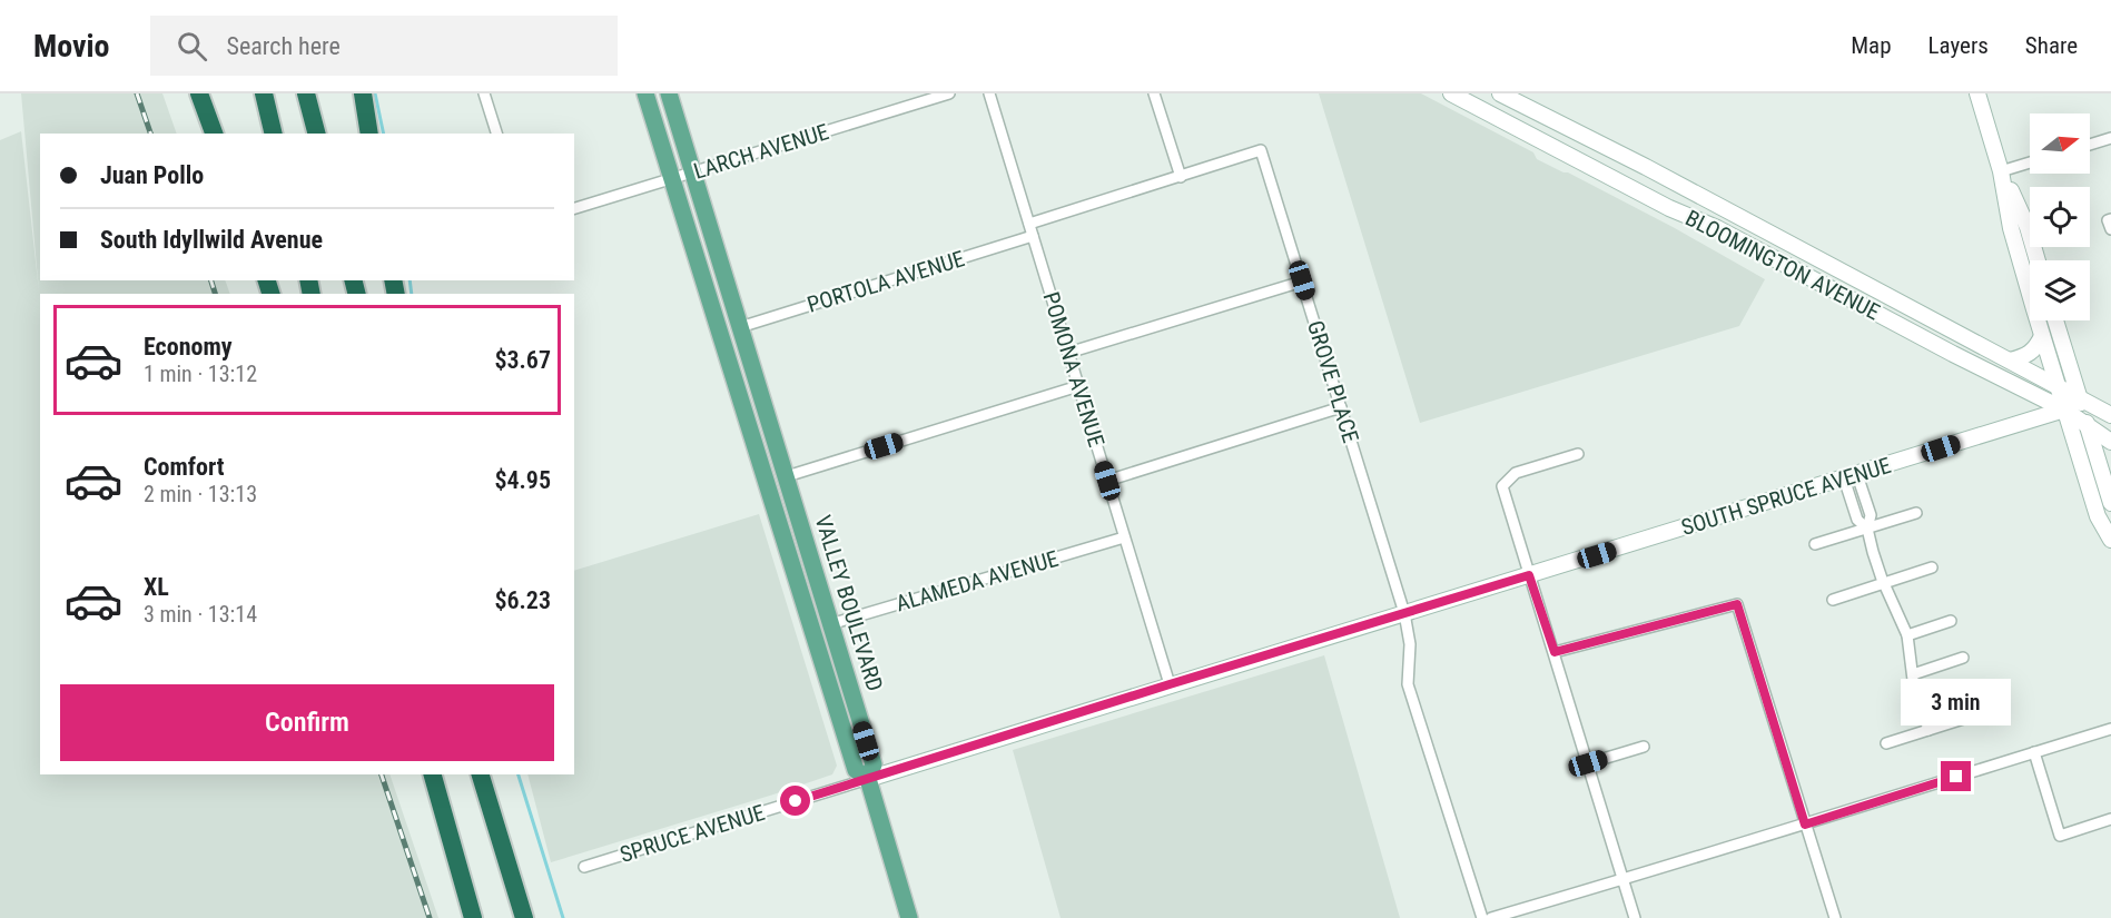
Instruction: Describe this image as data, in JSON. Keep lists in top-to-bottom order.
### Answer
{
  "streets": {
    "main road": [
      "BLOOMINGTON AVENUE",
      "SOUTH SPRUCE AVENUE",
      "VALLEY BOULEVARD",
      "SPRUCE AVENUE"
    ],
    "street": [
      "LARCH AVENUE",
      "PORTOLA AVENUE",
      "POMONA AVENUE",
      "GROVE PLACE",
      "ALAMEDA AVENUE"
    ]
  },
  "crossings": [
    ["LARCH AVENUE", "VALLEY BOULEVARD"],
    ["BLOOMINGTON AVENUE", "SOUTH SPRUCE AVENUE"],
    ["PORTOLA AVENUE", "POMONA AVENUE"],
    ["PORTOLA AVENUE", "VALLEY BOULEVARD"],
    ["POMONA AVENUE", "ALAMEDA AVENUE"],
    ["POMONA AVENUE", "SPRUCE AVENUE"],
    ["GROVE PLACE", "SPRUCE AVENUE"],
    ["SOUTH SPRUCE AVENUE", "SPRUCE AVENUE"],
    ["ALAMEDA AVENUE", "VALLEY BOULEVARD"],
    ["VALLEY BOULEVARD", "SPRUCE AVENUE"]
  ],
  "north": "right",
  "page": {
    "header": "Movio",
    "search": "Search here",
    "nav": ["Map", "Layers", "Share"],
    "banner": ["Juan Pollo", "South Idyllwild Avenue"],
    "list": [
      {
        "name": "Economy",
        "note": "1 min · 13:12",
        "value": "$3.67"
      },
      {
        "name": "Comfort",
        "note": "2 min · 13:13",
        "value": "$4.95"
      },
      {
        "name": "XL",
        "note": "3 min · 13:14",
        "value": "$6.23"
      }
    ],
    "buttons": "Confirm",
    "bubble": "3 min"
  }
}
